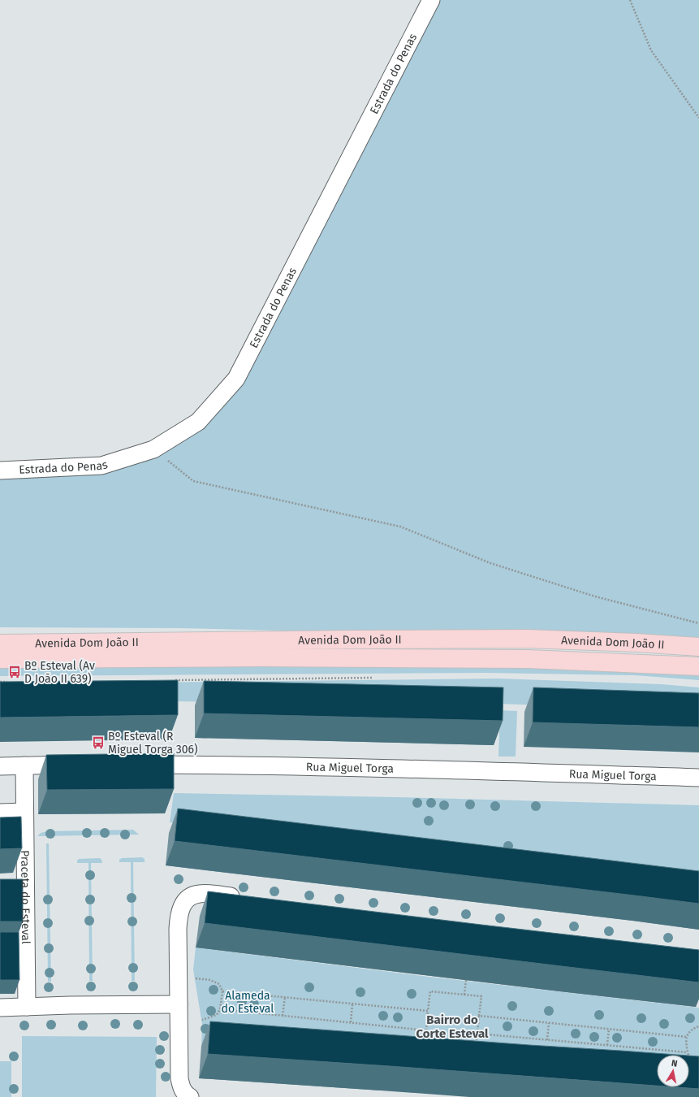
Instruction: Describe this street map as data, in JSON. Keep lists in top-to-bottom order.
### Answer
{
  "streets": {
    "main road": ["Avenida Dom João II"],
    "street": ["Estrada do Penas", "Rua Miguel Torga", "Praceta do Esteval"]
  },
  "districts": ["Bairro do Corte Esteval"],
  "parks": ["Alameda do Esteval"],
  "places": {
    "bus stop": ["Bº Esteval (Av D João II 639)", "Bº Esteval (R Miguel Torga 306)"]
  },
  "north": "top"
}
